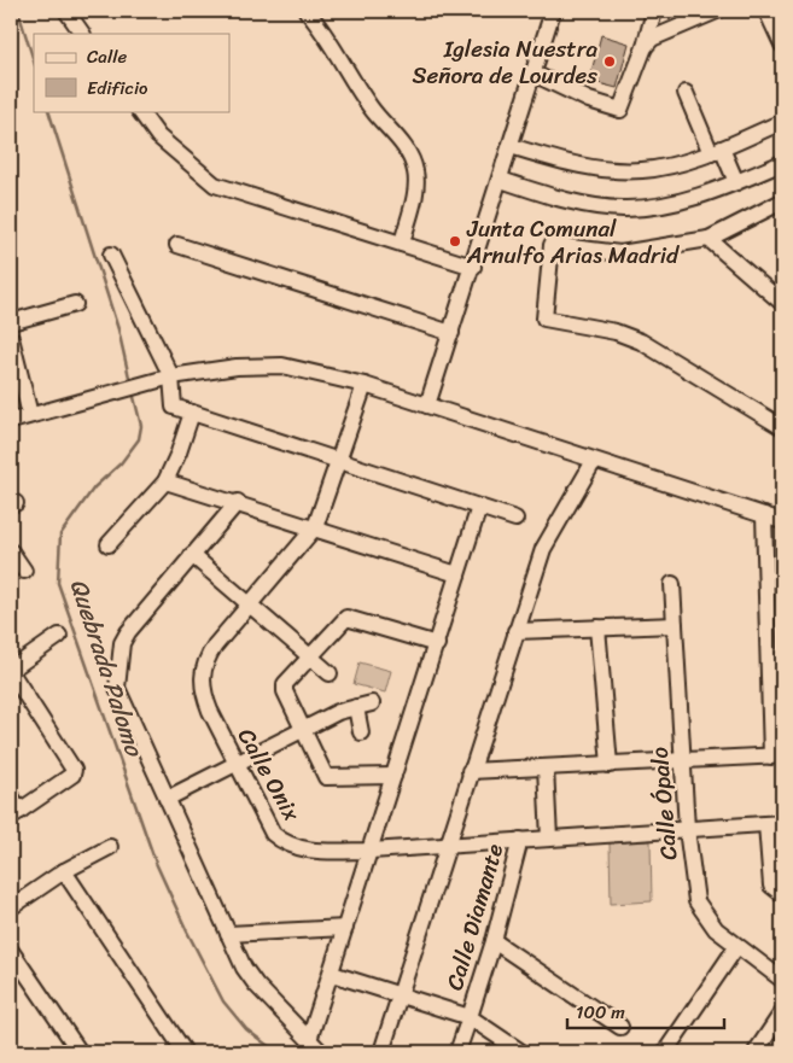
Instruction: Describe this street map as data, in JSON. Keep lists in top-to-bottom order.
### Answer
{
  "streets": {
    "street": ["Calle Onix", "Calle Ópalo", "Calle Diamante"]
  },
  "crossings": [
    ["Calle Onix", "Calle Ópalo"],
    ["Calle Onix", "Calle Diamante"]
  ],
  "water": ["Quebrada Palomo"],
  "places": ["Iglesia Nuestra Señora de Lourdes", "Junta Comunal Arnulfo Arias Madrid"],
  "legend": ["Calle", "Edificio"],
  "scale_bar": "100 m"
}
